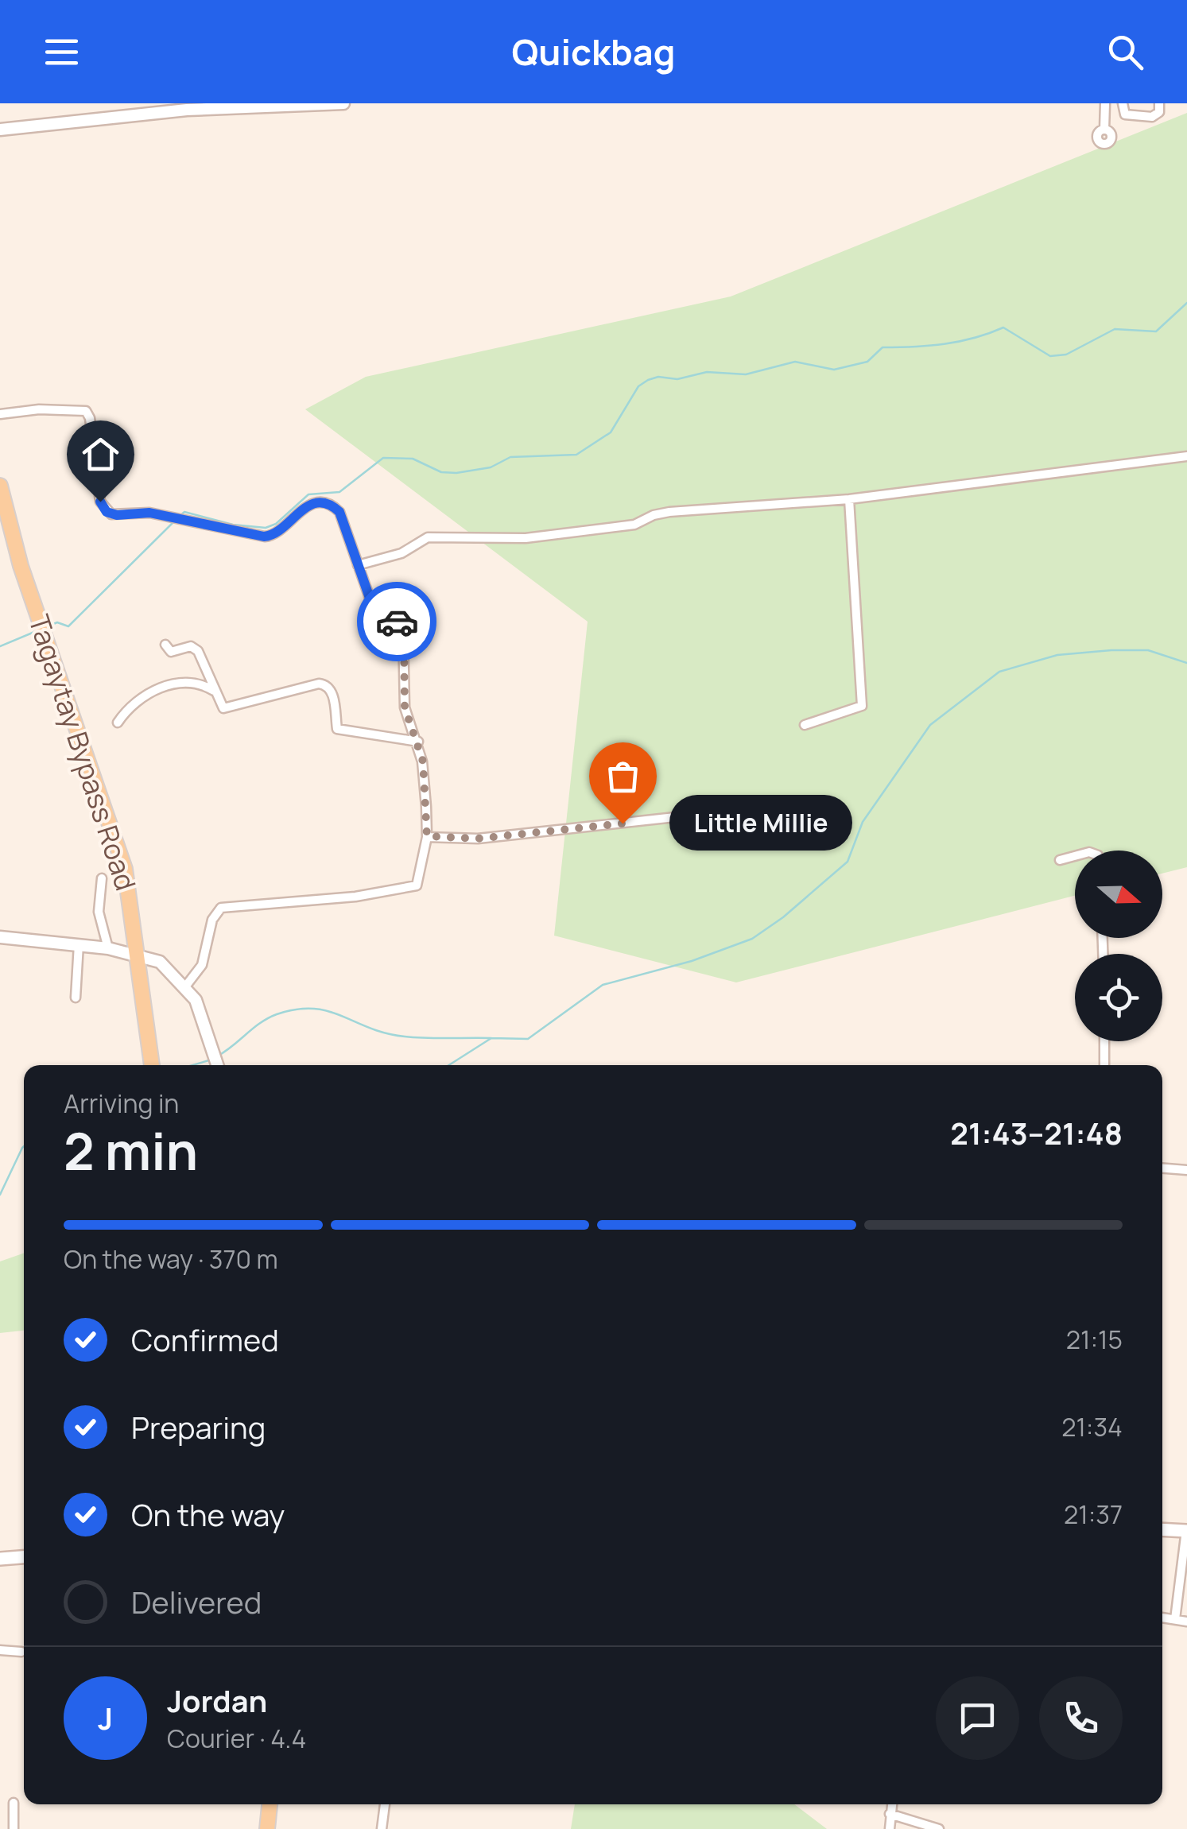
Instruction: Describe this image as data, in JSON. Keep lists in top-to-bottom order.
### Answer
{
  "streets": {
    "main road": ["Tagaytay Bypass Road"]
  },
  "places": ["Little Millie"],
  "north": "right",
  "page": {
    "header": "Quickbag",
    "bubble": "Little Millie",
    "heading": ["2 min", "Arriving in", "21:43–21:48"],
    "panel": ["Jordan", "Courier · 4.4"],
    "bar": "On the way · 370 m",
    "list": [
      ["Confirmed", "21:15"],
      ["Preparing", "21:34"],
      ["On the way", "21:37"],
      "Delivered"
    ],
    "round": "J"
  }
}
